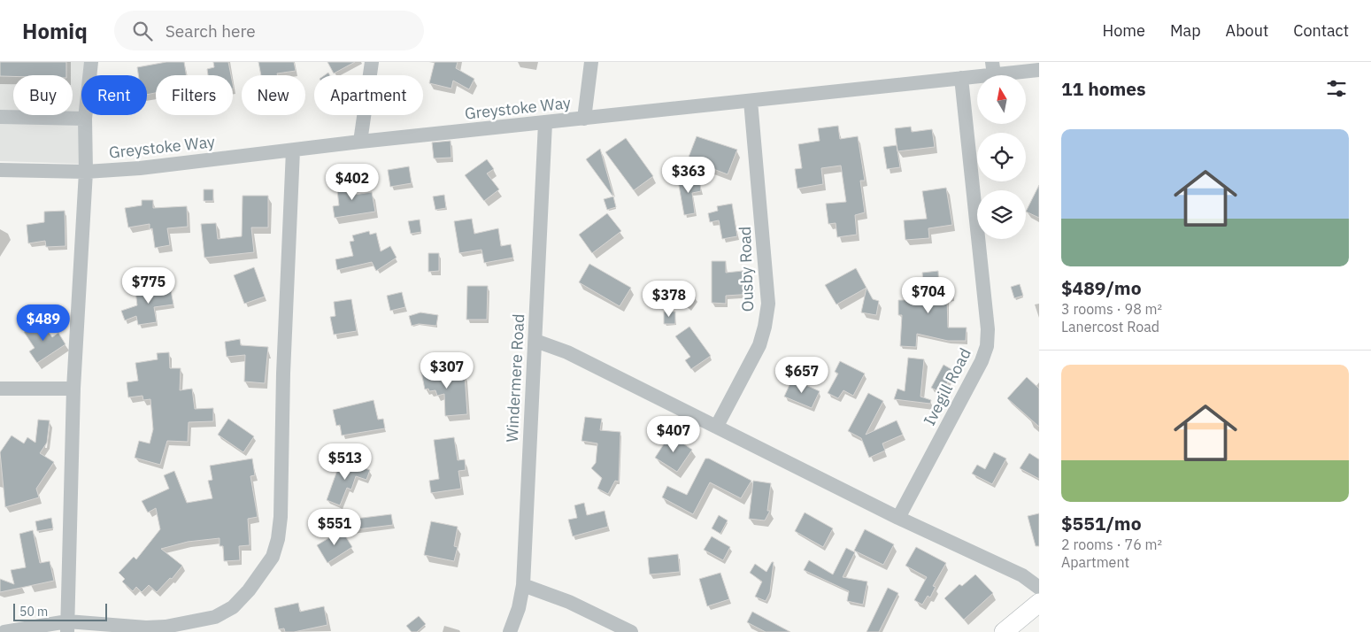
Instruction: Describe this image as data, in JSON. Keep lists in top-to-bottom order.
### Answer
{
  "streets": {
    "street": [
      "Greystoke Way",
      "Ousby Road",
      "Windermere Road",
      "Ivegill Road"
    ]
  },
  "crossings": [
    ["Greystoke Way", "Ousby Road"],
    ["Greystoke Way", "Windermere Road"],
    ["Greystoke Way", "Ivegill Road"]
  ],
  "scale_bar": "50 m",
  "north": "top",
  "page": {
    "header": "Homiq",
    "search": "Search here",
    "nav": [
      "Home",
      "Map",
      "About",
      "Contact"
    ],
    "heading": "11 homes",
    "chip": [
      "Buy",
      "Rent",
      "Filters",
      "New",
      "Apartment"
    ],
    "list": [
      {
        "name": "$489/mo",
        "note": "3 rooms · 98 m² · Lanercost Road"
      },
      {
        "name": "$551/mo",
        "note": "2 rooms · 76 m² · Apartment"
      }
    ],
    "price": [
      "$363",
      "$402",
      "$775",
      "$704",
      "$378",
      "$489",
      "$307",
      "$657",
      "$407",
      "$513",
      "$551"
    ],
    "scale": "50 m"
  }
}
